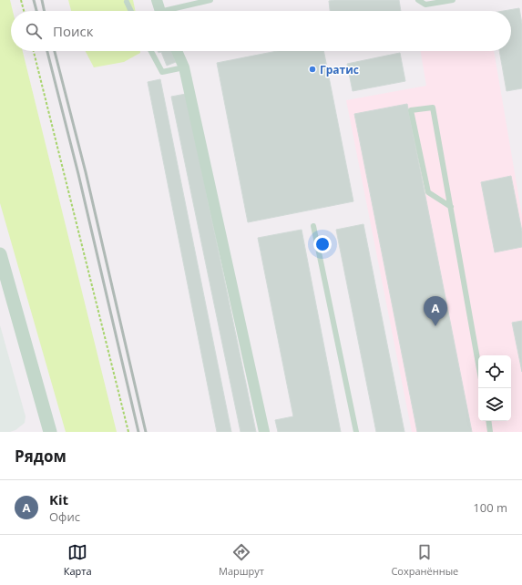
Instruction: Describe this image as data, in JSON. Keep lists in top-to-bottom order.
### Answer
{
  "places": ["Гратис"],
  "page": {
    "search": "Поиск",
    "pins": "A",
    "heading": "Рядом",
    "list": [
      {
        "mark": "A",
        "name": "Kit",
        "note": "Офис",
        "value": "100 m"
      }
    ],
    "nav": ["Карта", "Маршрут", "Сохранённые"]
  }
}
